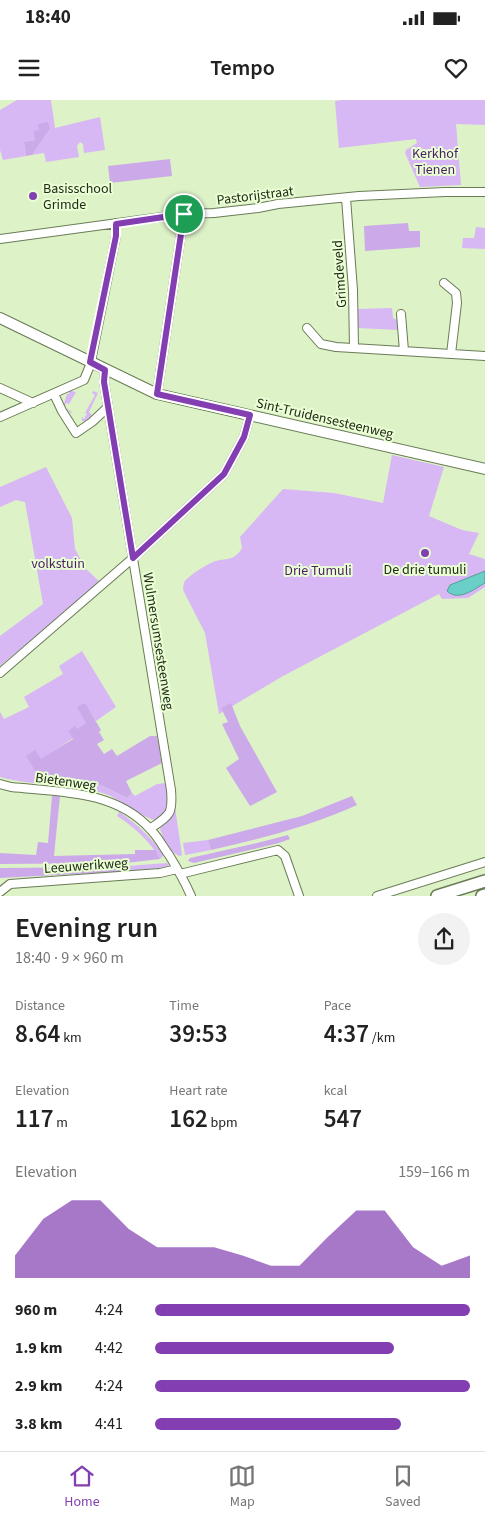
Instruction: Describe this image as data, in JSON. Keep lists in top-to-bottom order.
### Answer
{
  "streets": {
    "main road": ["Sint-Truidensesteenweg"],
    "street": [
      "Pastorijstraat",
      "Grimdeveld",
      "Wulmersumsesteenweg",
      "Bietenweg",
      "Leeuwerikweg"
    ]
  },
  "crossings": [
    ["Pastorijstraat", "Grimdeveld"],
    ["Sint-Truidensesteenweg", "Wulmersumsesteenweg"],
    ["Wulmersumsesteenweg", "Bietenweg"]
  ],
  "parks": ["Kerkhof Tienen", "volkstuin", "Drie Tumuli"],
  "places": ["Basisschool Grimde", "De drie tumuli"],
  "page": {
    "status": "18:40",
    "header": "Tempo",
    "heading": ["Evening run", "18:40 · 9 × 960 m"],
    "stats": [
      ["Distance", "8.64 km"],
      ["Time", "39:53"],
      ["Pace", "4:37 /km"],
      ["Elevation", "117 m"],
      ["Heart rate", "162 bpm"],
      ["kcal", "547"]
    ],
    "chart": ["Elevation", "159–166 m"],
    "list": [
      {
        "name": "960 m",
        "note": "4:24"
      },
      {
        "name": "1.9 km",
        "note": "4:42"
      },
      {
        "name": "2.9 km",
        "note": "4:24"
      },
      {
        "name": "3.8 km",
        "note": "4:41"
      }
    ],
    "tabs": ["Home", "Map", "Saved"]
  }
}
